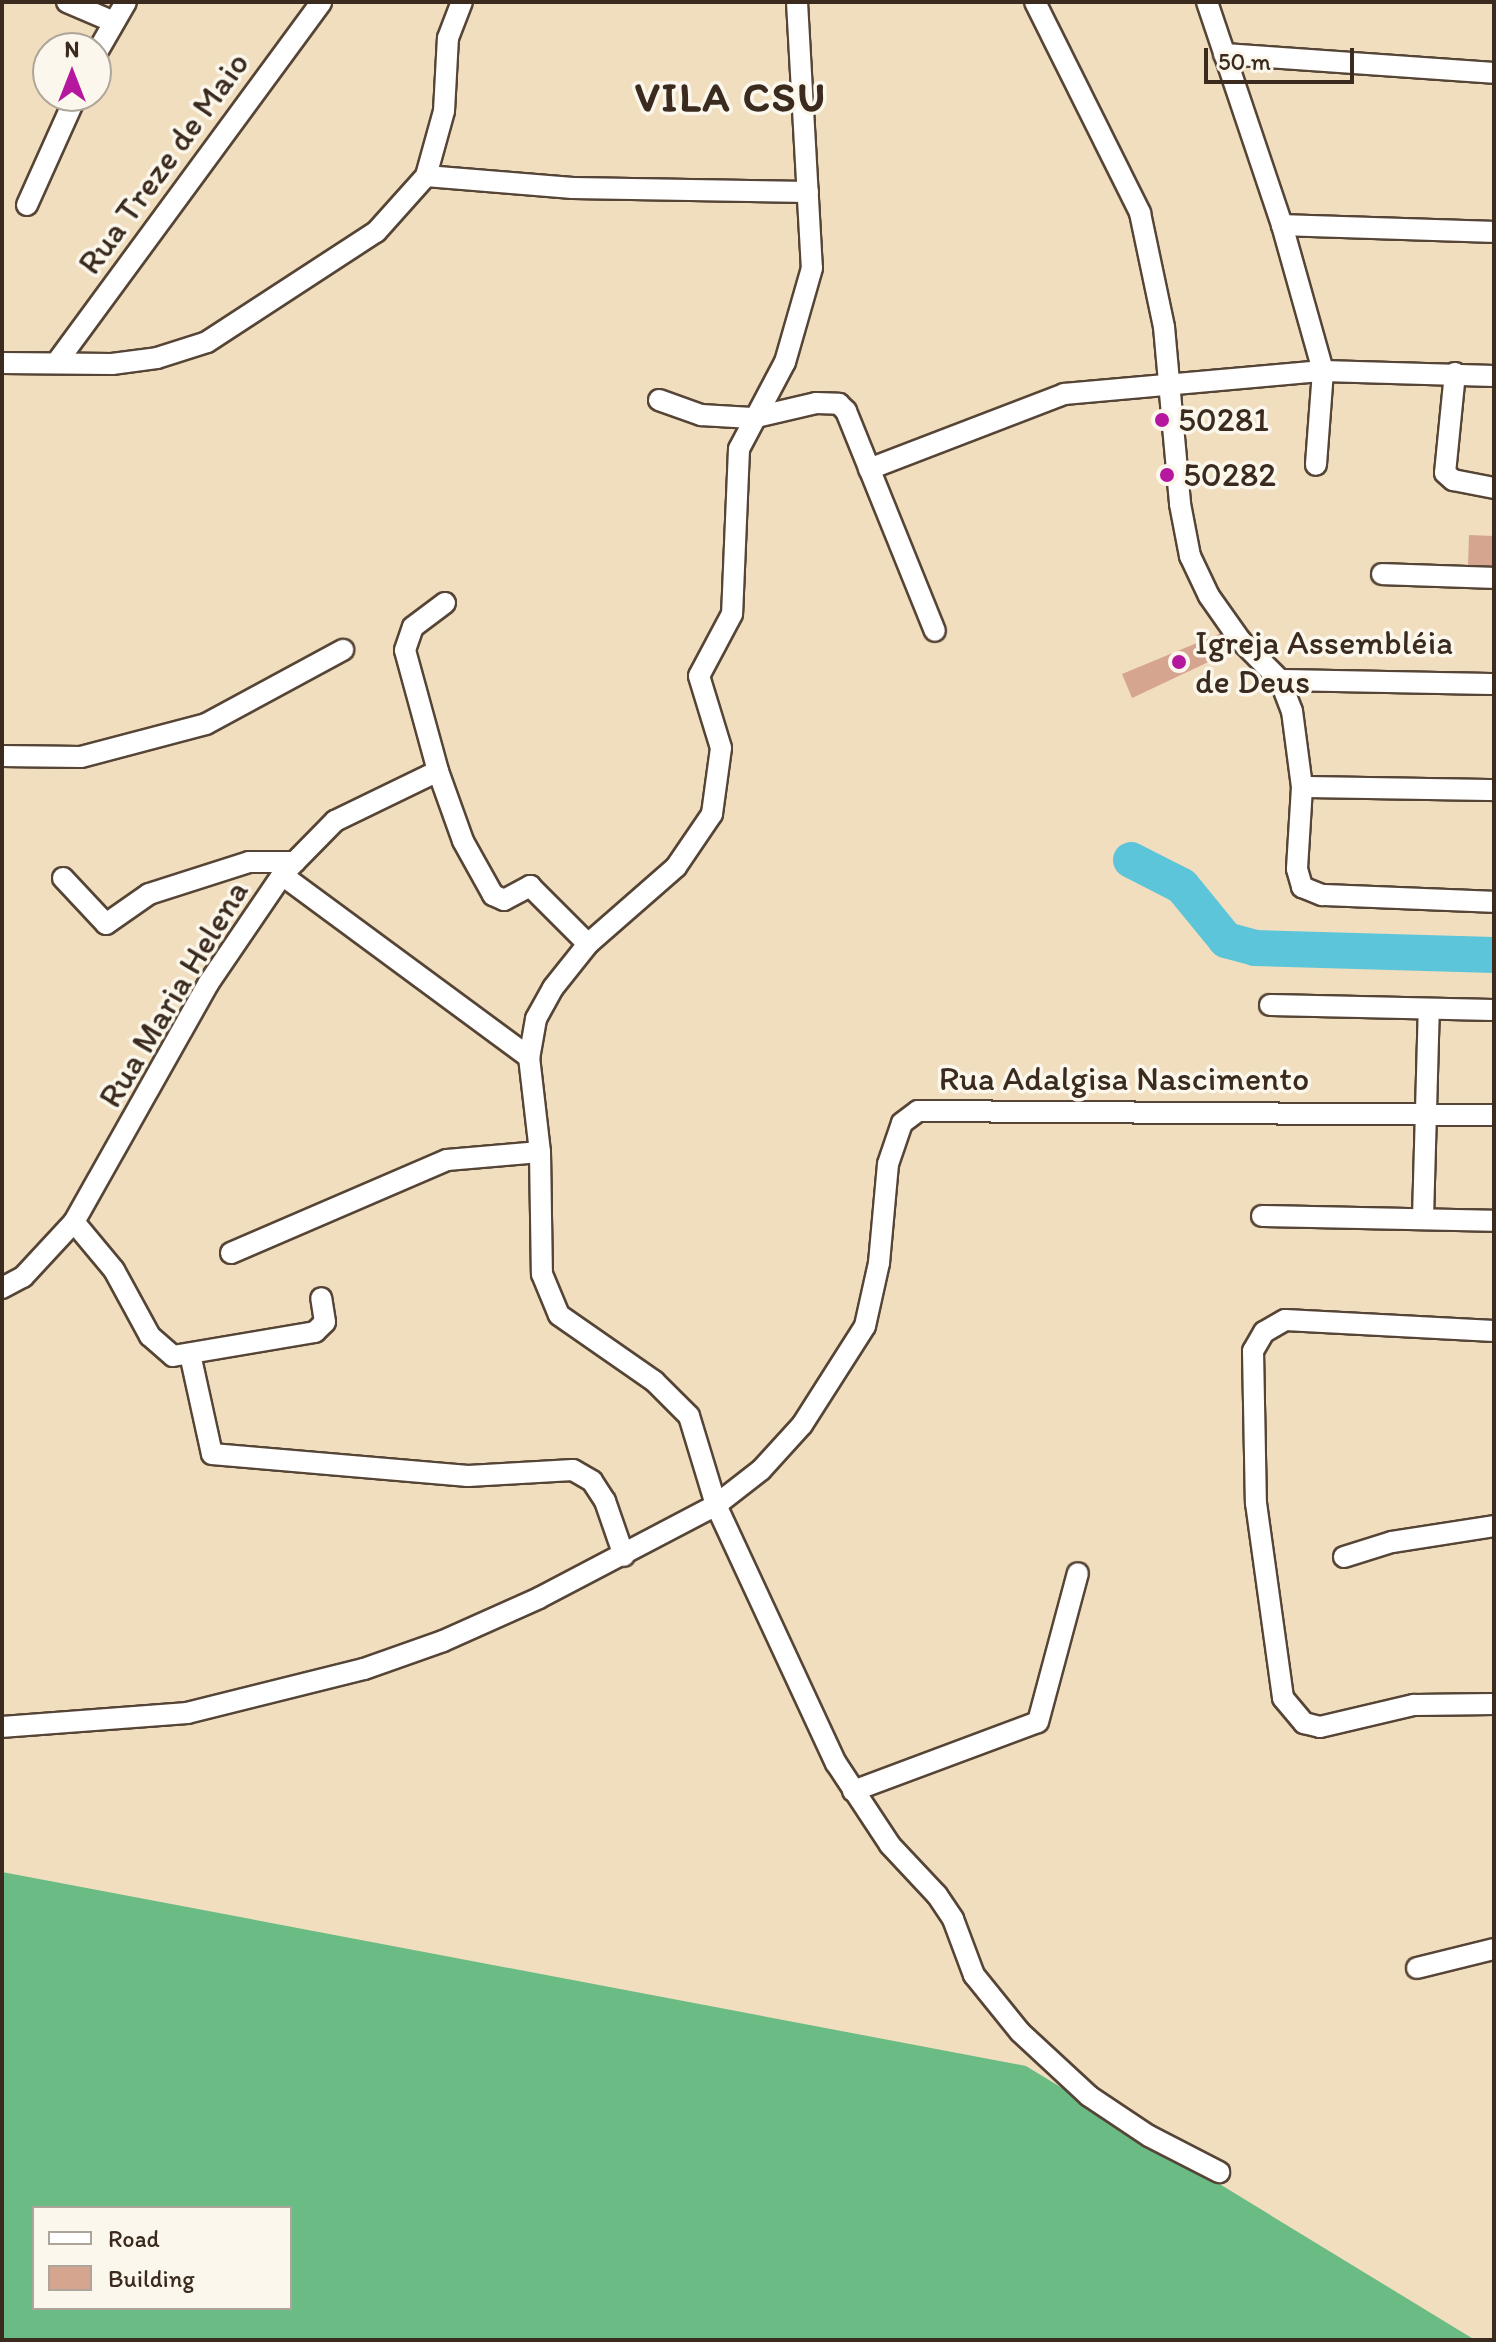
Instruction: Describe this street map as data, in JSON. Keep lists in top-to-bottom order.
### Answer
{
  "streets": {
    "street": ["Rua Treze de Maio", "Rua Maria Helena", "Rua Adalgisa Nascimento"]
  },
  "districts": ["VILA CSU"],
  "places": ["50281", "50282", "Igreja Assembléia de Deus"],
  "legend": ["Road", "Building"],
  "scale_bar": "50 m",
  "north": "top"
}
